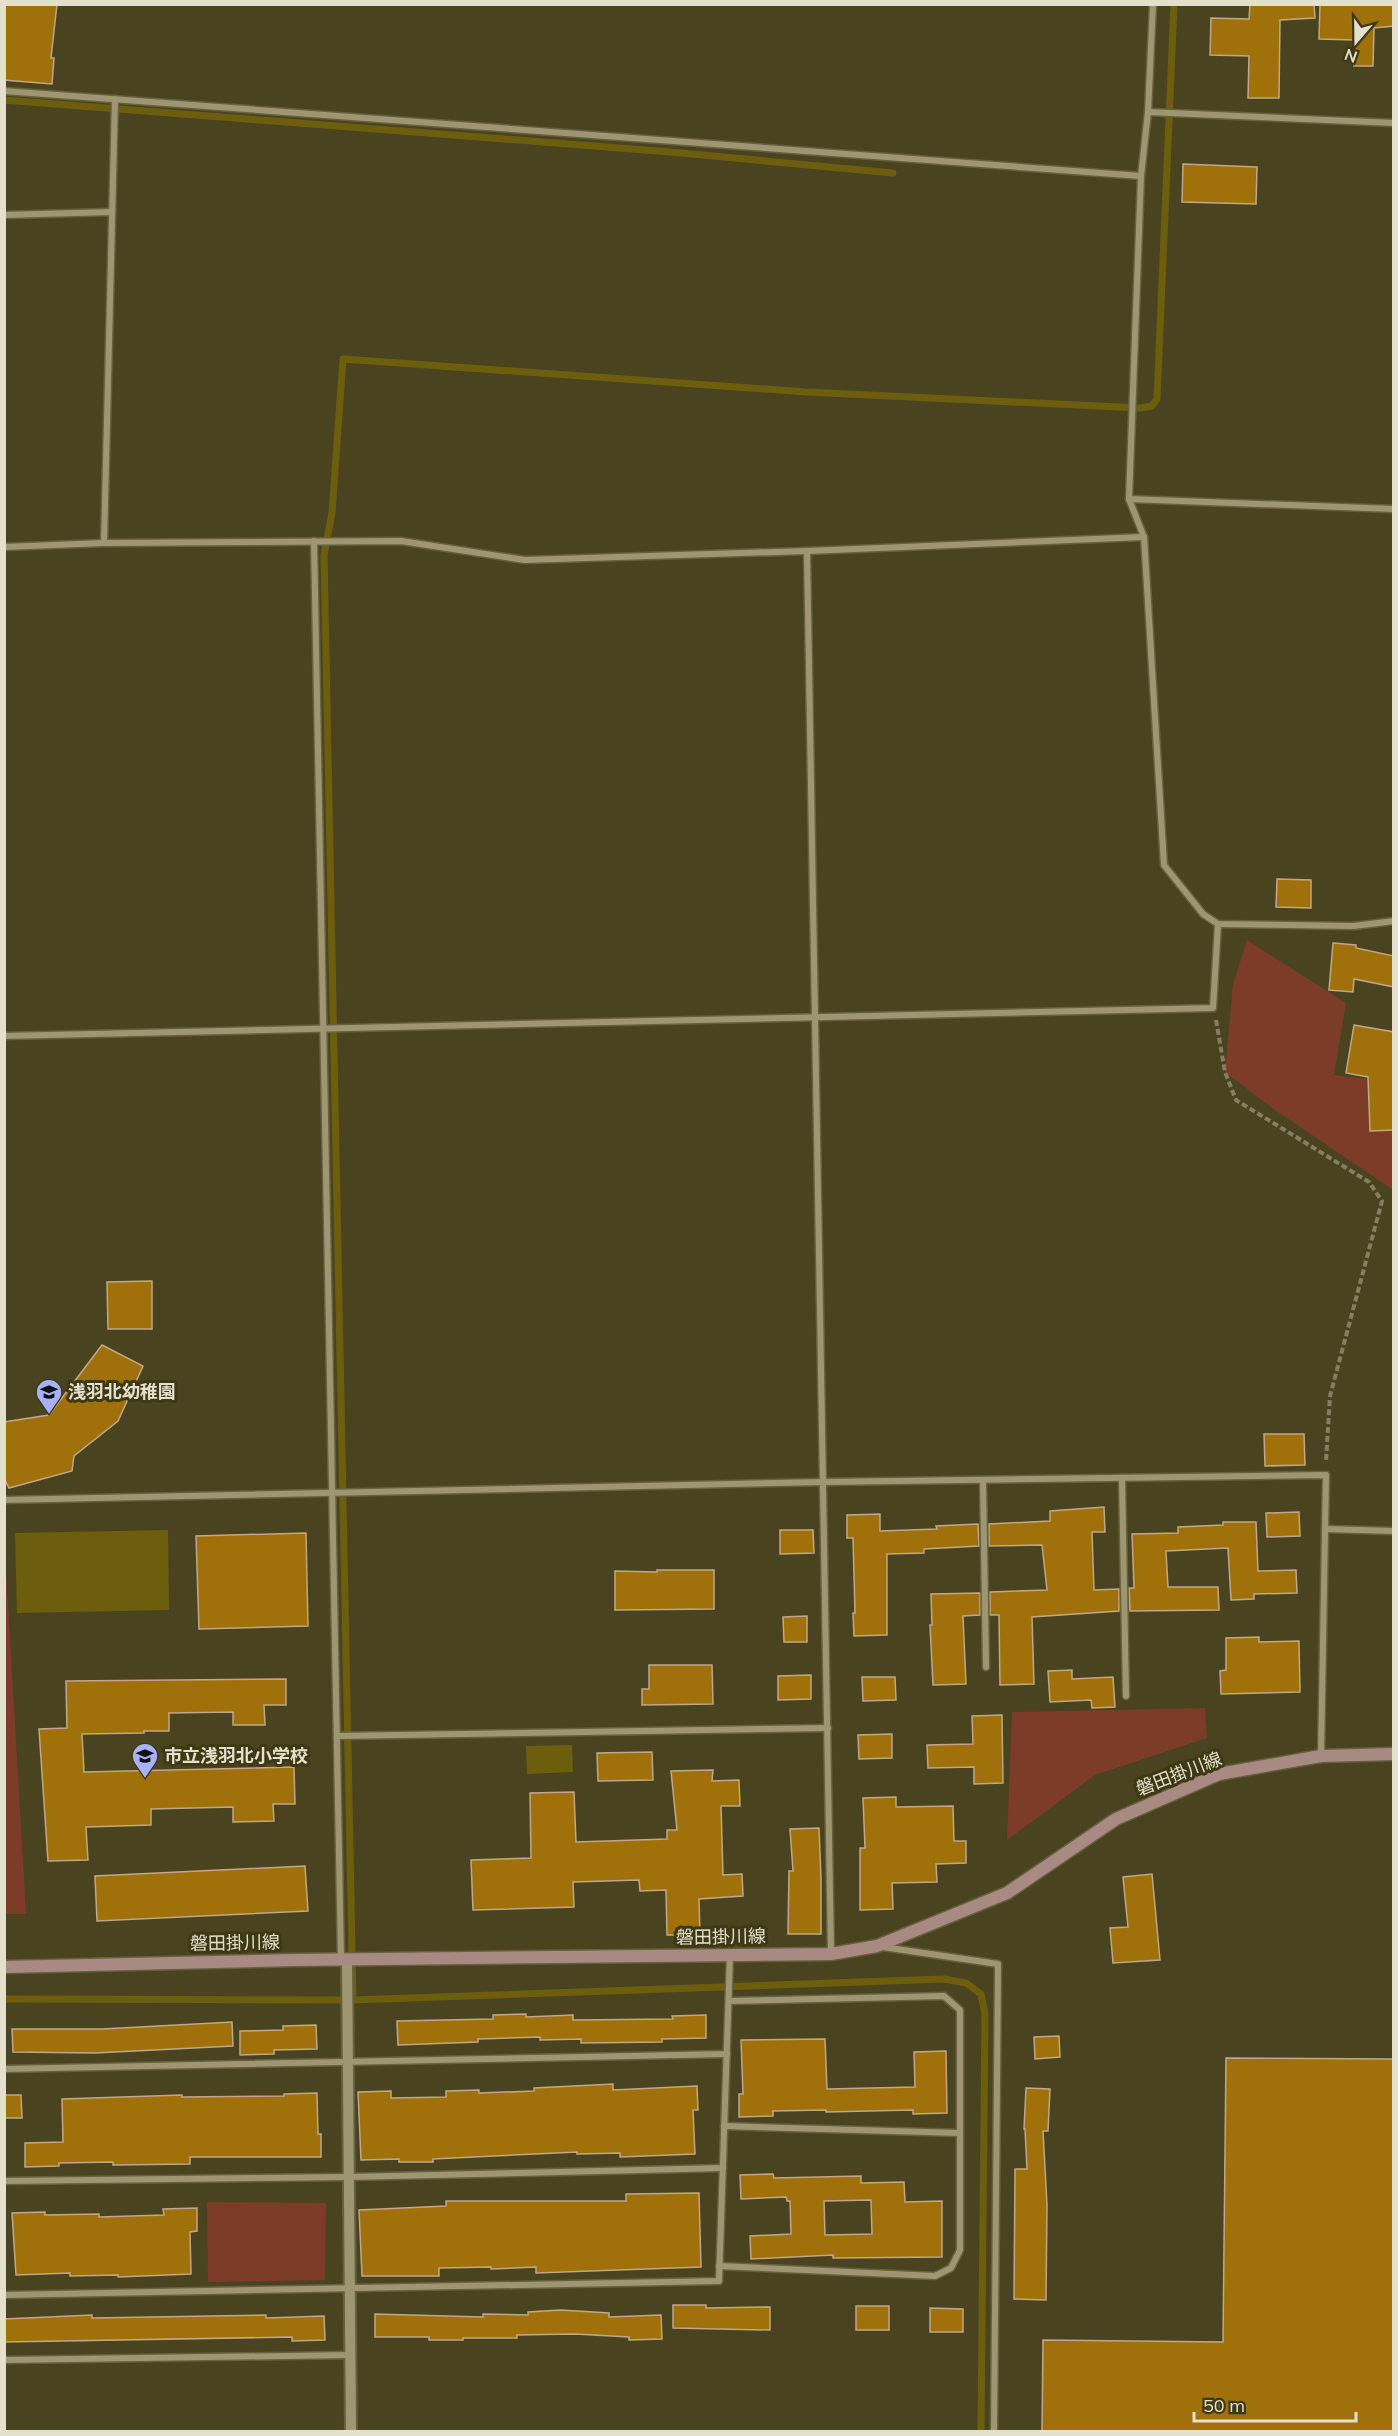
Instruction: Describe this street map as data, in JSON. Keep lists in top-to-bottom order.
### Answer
{
  "streets": {
    "main road": ["磐田掛川線"]
  },
  "places": {
    "school or university": ["浅羽北幼稚園", "市立浅羽北小学校"]
  },
  "scale_bar": "50 m",
  "north": "bottom"
}
